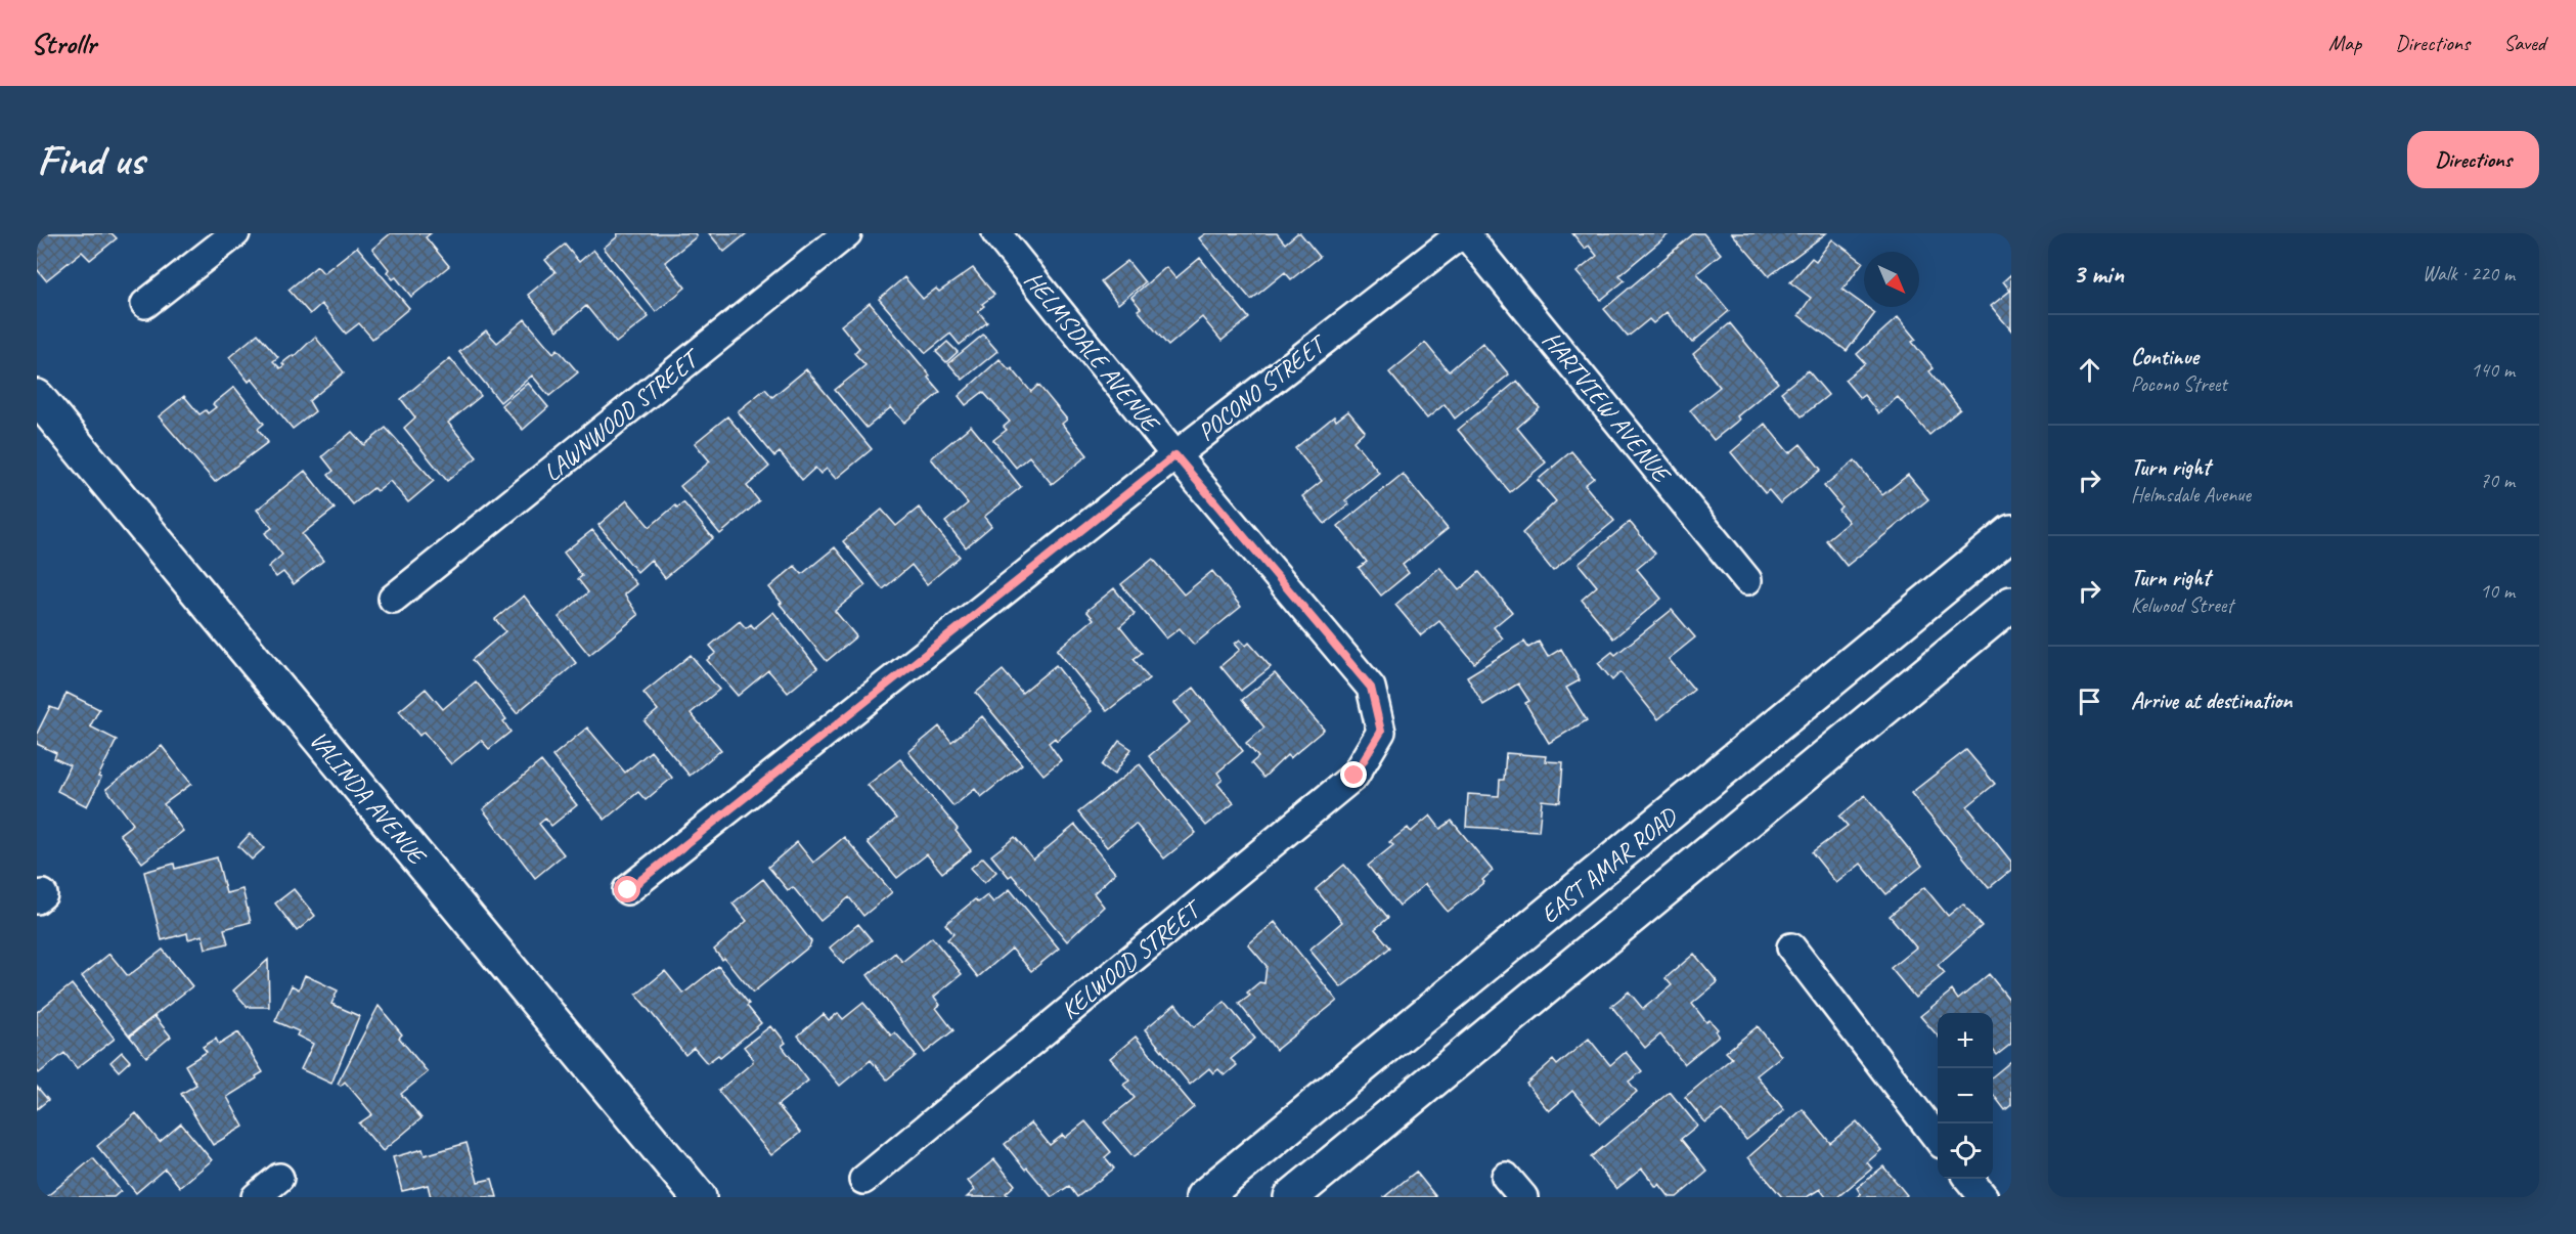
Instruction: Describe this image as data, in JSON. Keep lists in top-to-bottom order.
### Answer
{
  "streets": {
    "main road": ["VALINDA AVENUE", "EAST AMAR ROAD"],
    "street": [
      "HELMSDALE AVENUE",
      "POCONO STREET",
      "HARTVIEW AVENUE",
      "LAWNWOOD STREET",
      "KELWOOD STREET"
    ]
  },
  "crossings": [
    ["HELMSDALE AVENUE", "POCONO STREET"],
    ["HELMSDALE AVENUE", "KELWOOD STREET"],
    ["POCONO STREET", "HARTVIEW AVENUE"]
  ],
  "north": "bottom right",
  "page": {
    "header": "Strollr",
    "nav": ["Map", "Directions", "Saved"],
    "buttons": "Directions",
    "title": "Find us",
    "heading": ["3 min", "Walk · 220 m"],
    "list": [
      ["Continue", "Pocono Street", "140 m"],
      ["Turn right", "Helmsdale Avenue", "70 m"],
      ["Turn right", "Kelwood Street", "10 m"],
      "Arrive at destination"
    ],
    "map_buttons": ["+", "−"]
  }
}
